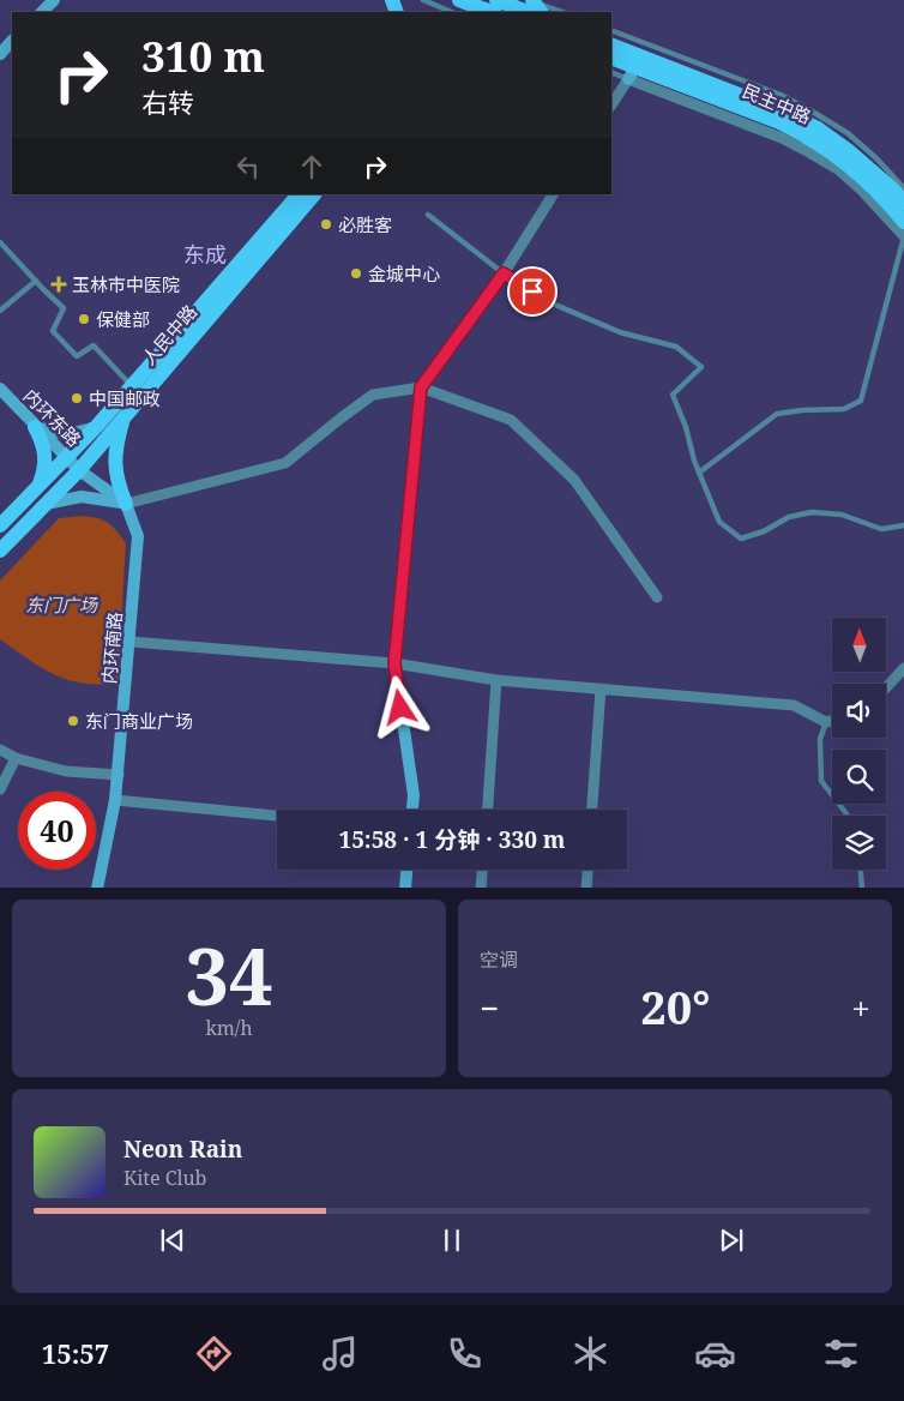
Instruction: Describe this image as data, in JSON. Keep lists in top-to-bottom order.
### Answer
{
  "streets": {
    "main road": [
      "民主中路",
      "人民中路",
      "内环东路",
      "内环南路"
    ]
  },
  "crossings": [
    ["人民中路", "内环东路"]
  ],
  "districts": ["东成"],
  "parks": ["东门广场"],
  "places": {
    "other": [
      "必胜客",
      "金城中心",
      "保健部",
      "中国邮政",
      "东门商业广场"
    ],
    "health": ["玉林市中医院"]
  },
  "north": "top",
  "page": {
    "turn": ["310 m", "右转"],
    "limit": "40",
    "trip": "15:58 · 1 分钟 · 330 m",
    "tile": [
      ["34", "km/h"],
      "空调"
    ],
    "heat": ["−", "20°", "+"],
    "song": ["Neon Rain", "Kite Club"],
    "tabs": "15:57"
  }
}
